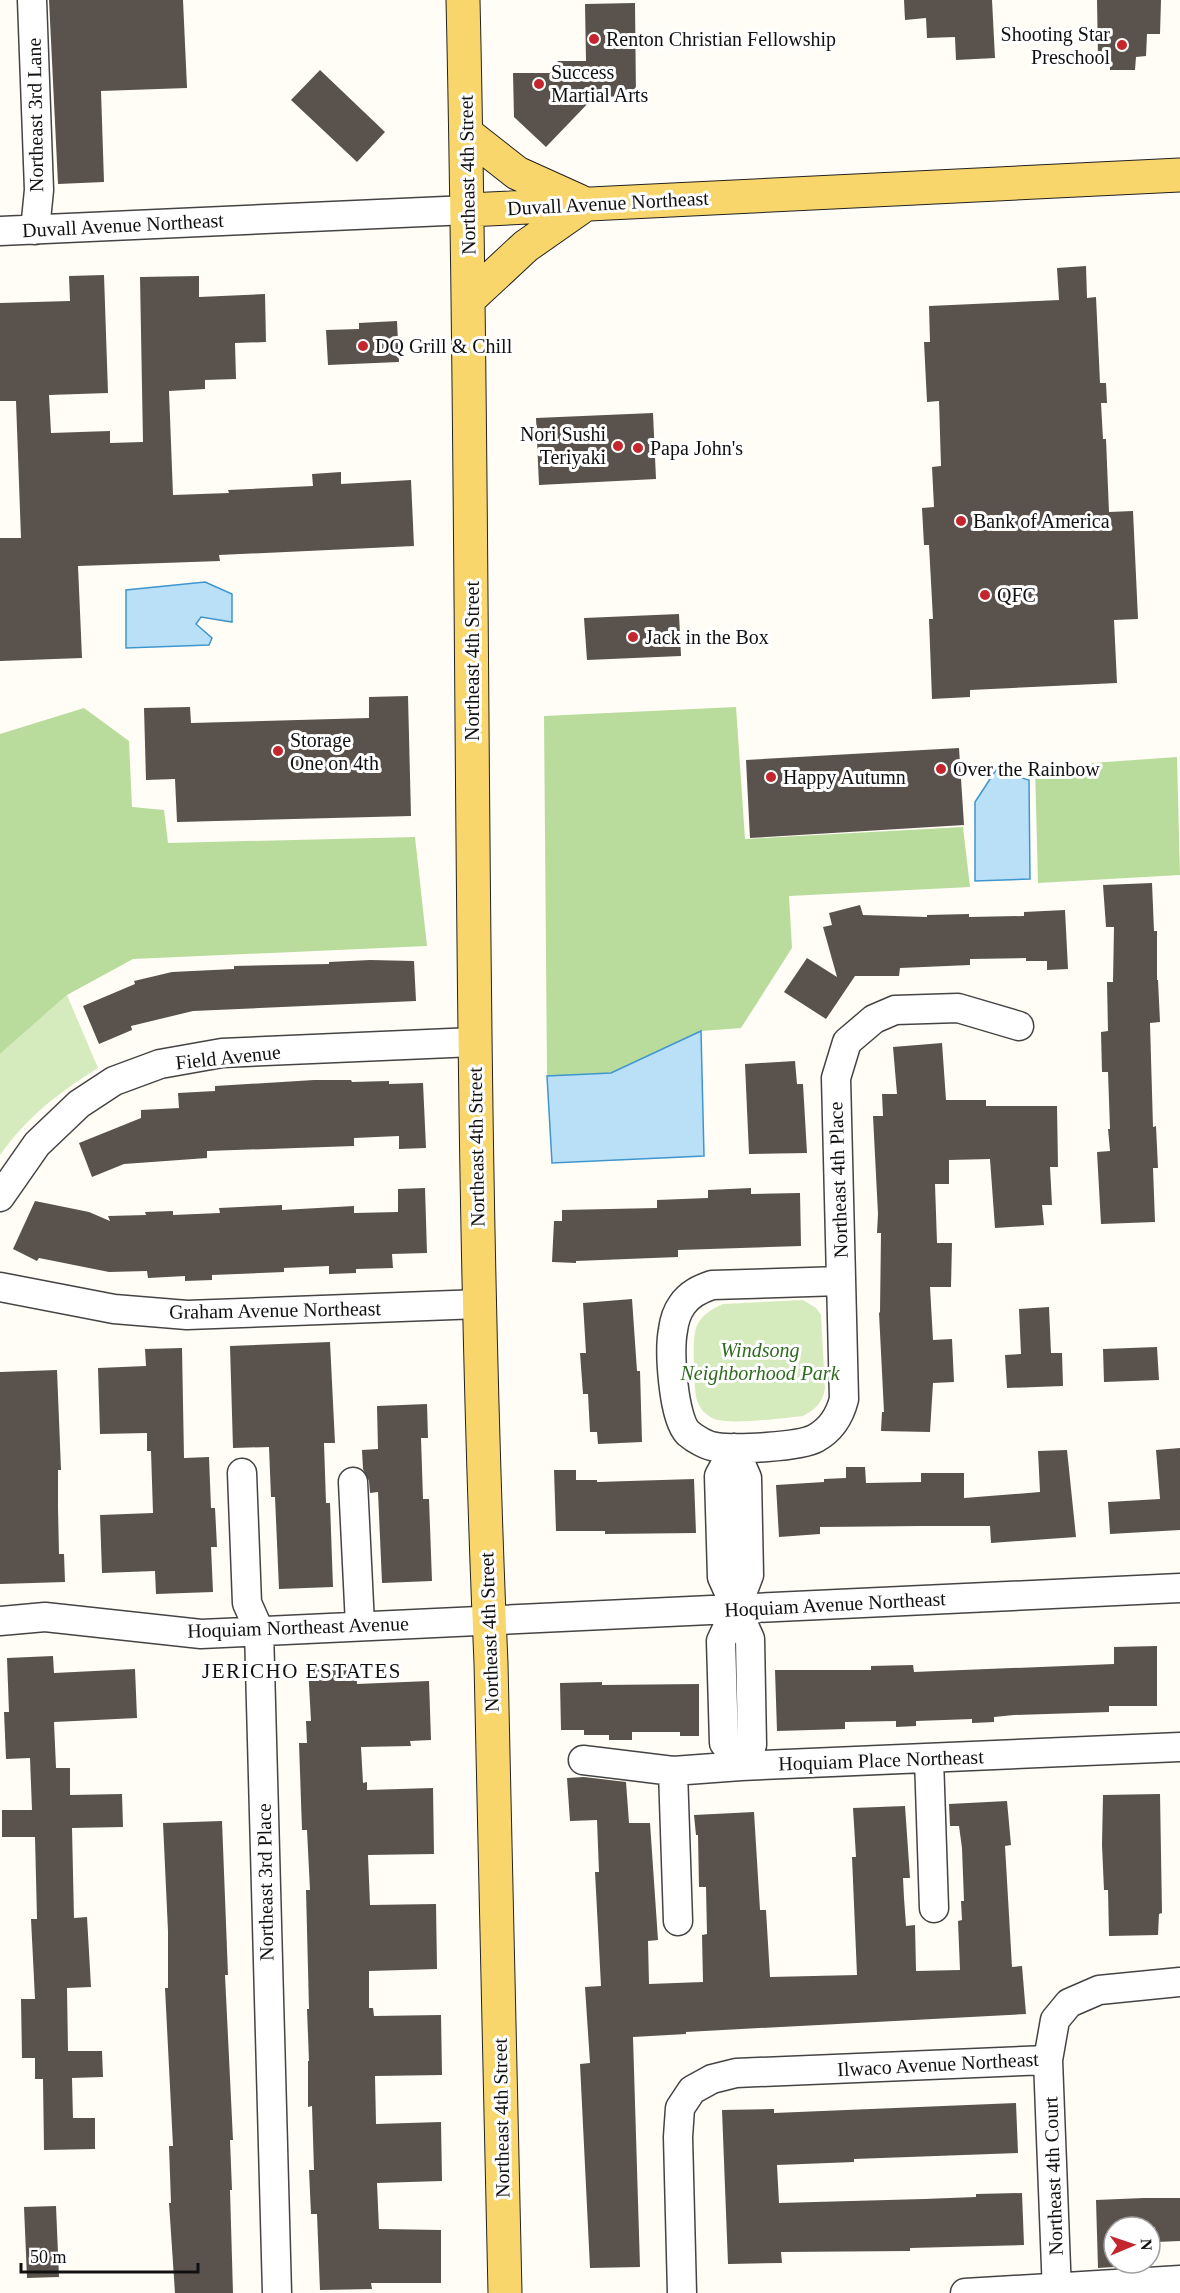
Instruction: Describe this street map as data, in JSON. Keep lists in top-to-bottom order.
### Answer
{
  "streets": {
    "main road": ["Northeast 4th Street", "Duvall Avenue Northeast"],
    "street": [
      "Northeast 3rd Lane",
      "Field Avenue",
      "Northeast 4th Place",
      "Graham Avenue Northeast",
      "Hoquiam Avenue Northeast",
      "Hoquiam Northeast Avenue",
      "Hoquiam Place Northeast",
      "Northeast 3rd Place",
      "Ilwaco Avenue Northeast",
      "Northeast 4th Court"
    ]
  },
  "crossings": [
    ["Northeast 3rd Lane", "Duvall Avenue Northeast"],
    ["Northeast 4th Street", "Duvall Avenue Northeast"],
    ["Northeast 4th Street", "Field Avenue"],
    ["Northeast 4th Street", "Graham Avenue Northeast"],
    ["Northeast 4th Street", "Hoquiam Avenue Northeast"],
    ["Northeast 4th Street", "Hoquiam Northeast Avenue"],
    ["Hoquiam Avenue Northeast", "Hoquiam Northeast Avenue"],
    ["Hoquiam Northeast Avenue", "Northeast 3rd Place"],
    ["Ilwaco Avenue Northeast", "Northeast 4th Court"]
  ],
  "districts": ["JERICHO ESTATES"],
  "parks": ["Windsong Neighborhood Park"],
  "places": [
    "Renton Christian Fellowship",
    "Shooting Star Preschool",
    "Success Martial Arts",
    "DQ Grill & Chill",
    "Nori Sushi Teriyaki",
    "Papa John's",
    "Bank of America",
    "QFC",
    "Jack in the Box",
    "Storage One on 4th",
    "Over the Rainbow",
    "Happy Autumn"
  ],
  "scale_bar": "50 m",
  "north": "right"
}
